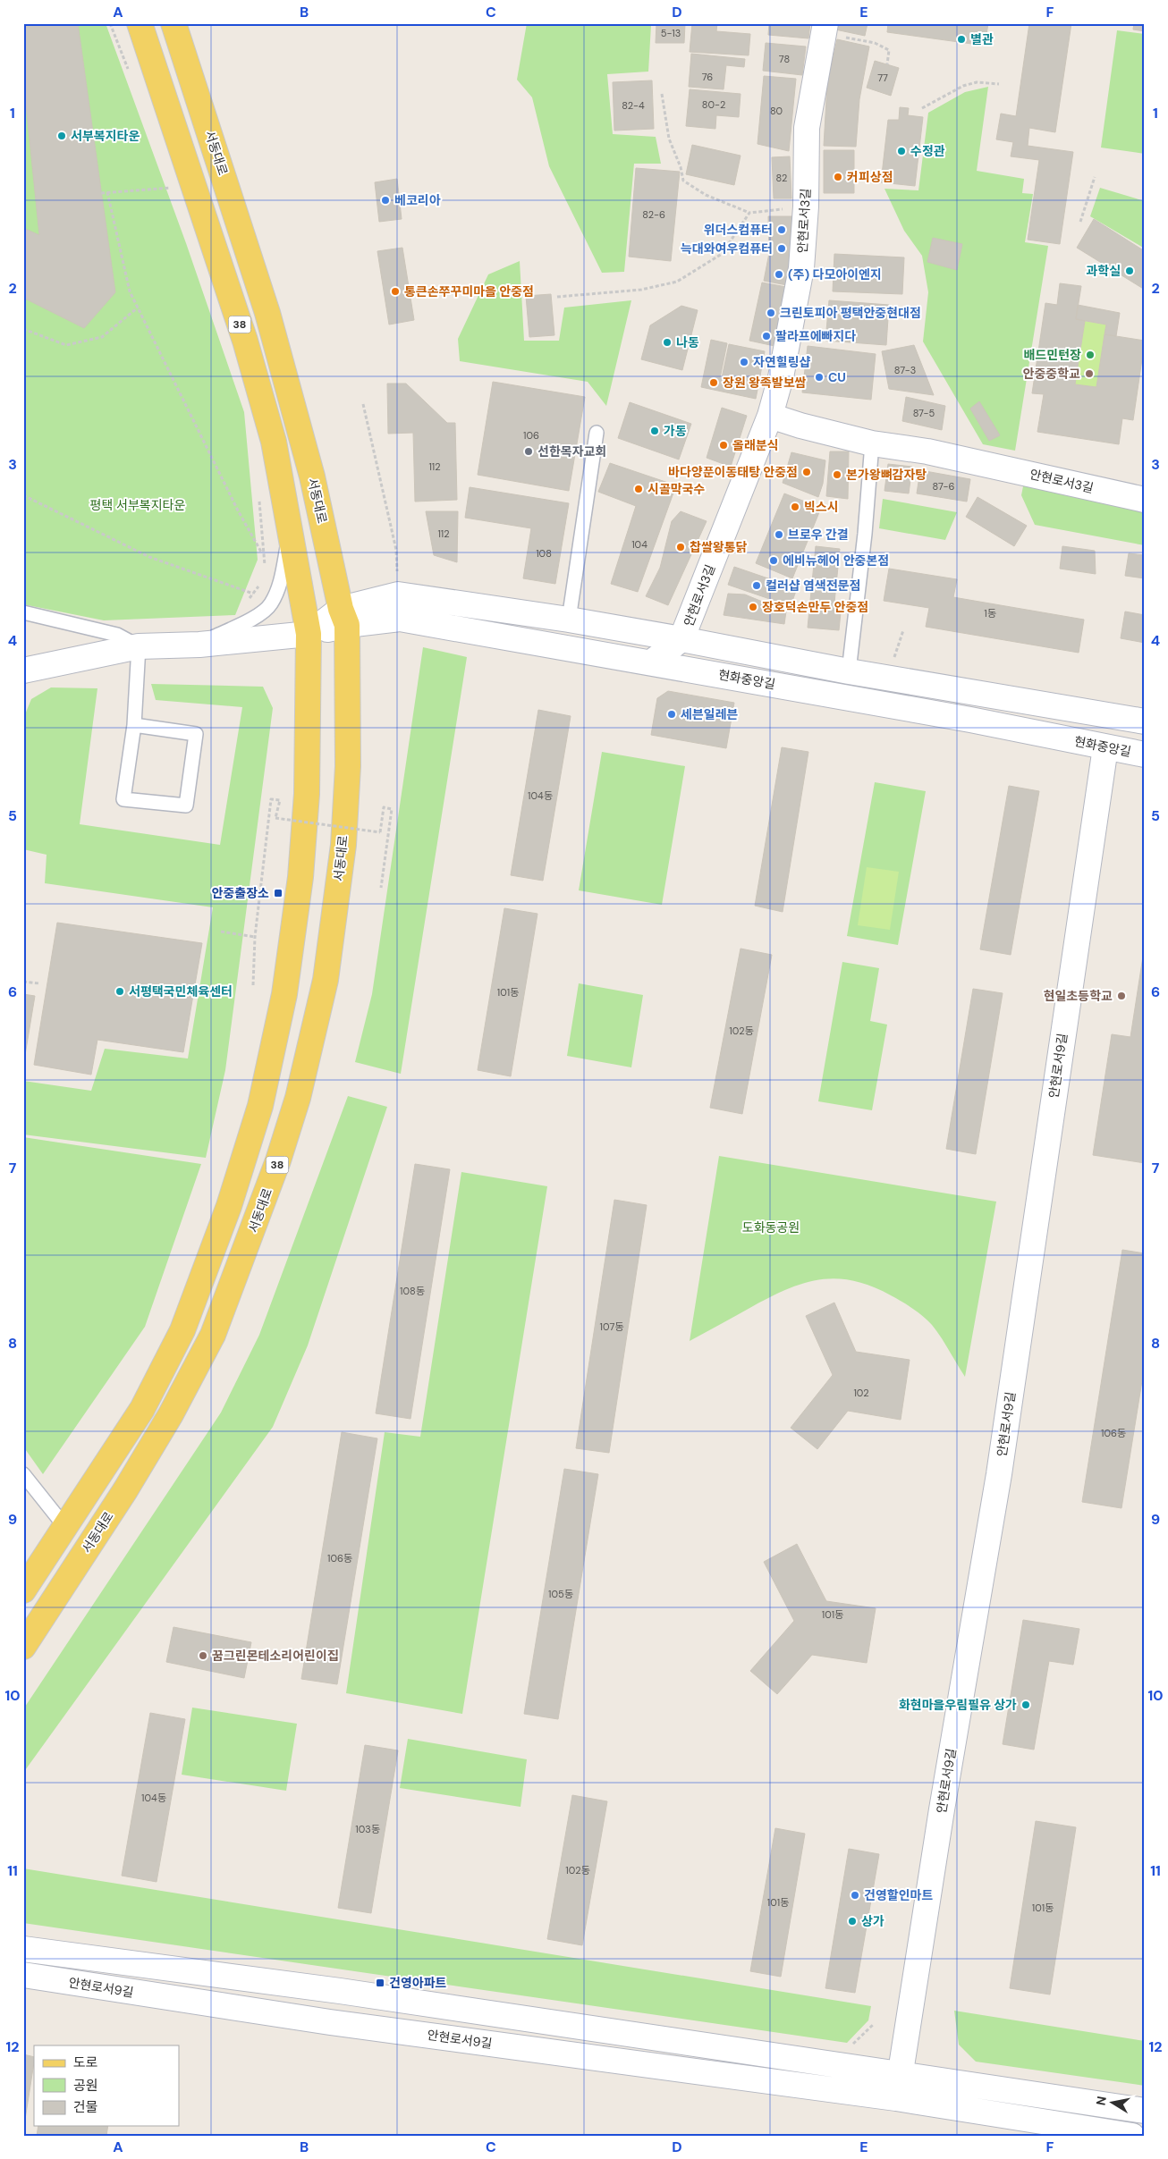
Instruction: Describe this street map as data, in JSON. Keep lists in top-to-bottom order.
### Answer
{
  "streets": {
    "main road": ["서동대로", "38"],
    "street": ["안현로서3길", "현화중앙길", "안현로서9길"]
  },
  "crossings": [
    ["서동대로", "현화중앙길"],
    ["안현로서3길", "현화중앙길"],
    ["현화중앙길", "안현로서9길"]
  ],
  "parks": ["평택 서부복지타운", "도화동공원"],
  "places": {
    "other": [
      "별관",
      "서부복지타운",
      "수정관",
      "커피상점",
      "베코리아",
      "위더스컴퓨터",
      "늑대와여우컴퓨터",
      "과학실",
      "(주) 다모아이엔지",
      "통큰손쭈꾸미마을 안중점",
      "크린토피아 평택안중현대점",
      "팔라프에빠지다",
      "나동",
      "배드민턴장",
      "자연힐링샵",
      "안중중학교",
      "CU",
      "장원 왕족발보쌈",
      "가동",
      "올래분식",
      "선한목자교회",
      "바다양푼이동태탕 안중점",
      "본가왕뼈감자탕",
      "시골막국수",
      "빅스시",
      "브로우 간결",
      "찹쌀왕통닭",
      "에비뉴헤어 안중본점",
      "컬러샵 염색전문점",
      "장호덕손만두 안중점",
      "세븐일레븐",
      "서평택국민체육센터",
      "현일초등학교",
      "꿈그린몬테소리어린이집",
      "화현마을우림필유 상가",
      "건영할인마트",
      "상가"
    ],
    "transit": ["안중출장소", "건영아파트"]
  },
  "house_numbers": [
    "5-13",
    "78",
    "76",
    "77",
    "80-2",
    "82-4",
    "80",
    "82",
    "82-6",
    "87-3",
    "87-5",
    "106",
    "112",
    "87-6",
    "112",
    "104",
    "108",
    "1동",
    "104동",
    "101동",
    "102동",
    "108동",
    "107동",
    "102",
    "106동",
    "106동",
    "105동",
    "101동",
    "104동",
    "103동",
    "102동",
    "101동",
    "101동"
  ],
  "legend": ["도로", "공원", "건물"],
  "north": "left",
  "grid": {
    "columns": [
      "A",
      "B",
      "C",
      "D",
      "E",
      "F"
    ],
    "rows": [
      "1",
      "2",
      "3",
      "4",
      "5",
      "6",
      "7",
      "8",
      "9",
      "10",
      "11",
      "12"
    ]
  }
}
